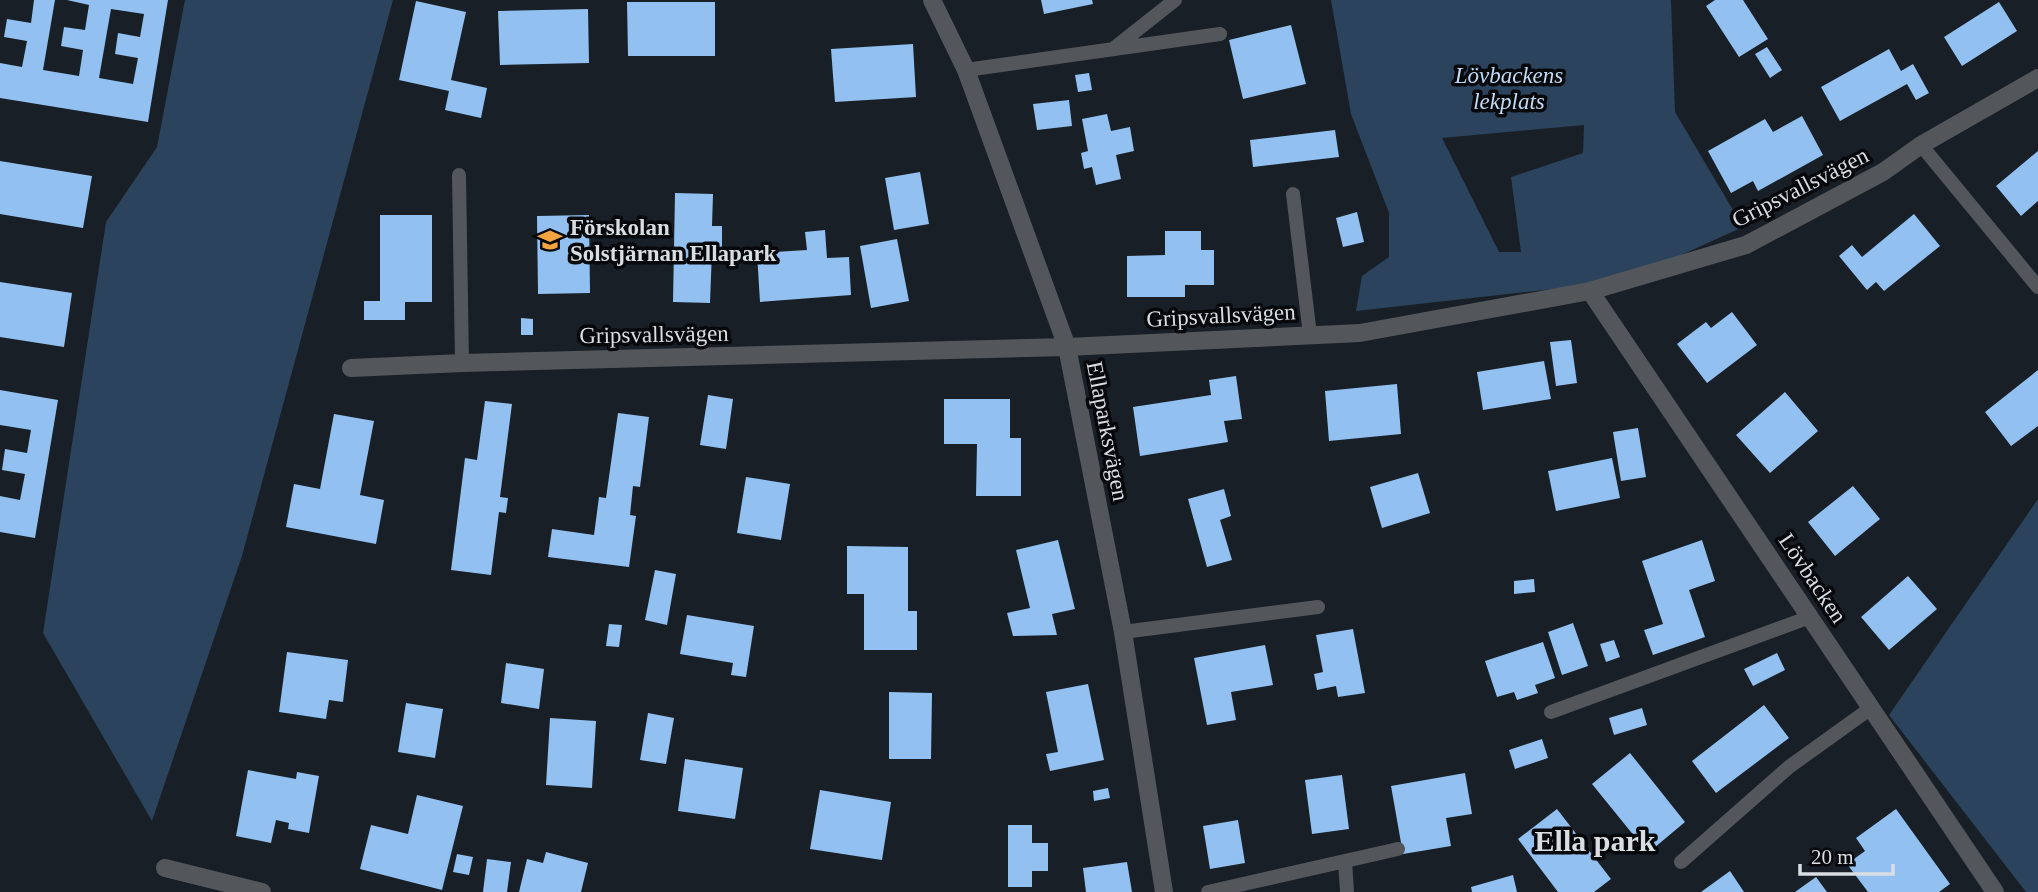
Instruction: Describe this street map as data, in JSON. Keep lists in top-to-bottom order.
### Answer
{
  "streets": {
    "street": ["Gripsvallsvägen", "Ellaparksvägen", "Lövbacken"]
  },
  "crossings": [
    ["Gripsvallsvägen", "Ellaparksvägen"],
    ["Gripsvallsvägen", "Lövbacken"]
  ],
  "districts": ["Ella park"],
  "parks": ["Lövbackens lekplats"],
  "places": {
    "school or university": ["Förskolan Solstjärnan Ellapark"]
  },
  "scale_bar": "20 m"
}
